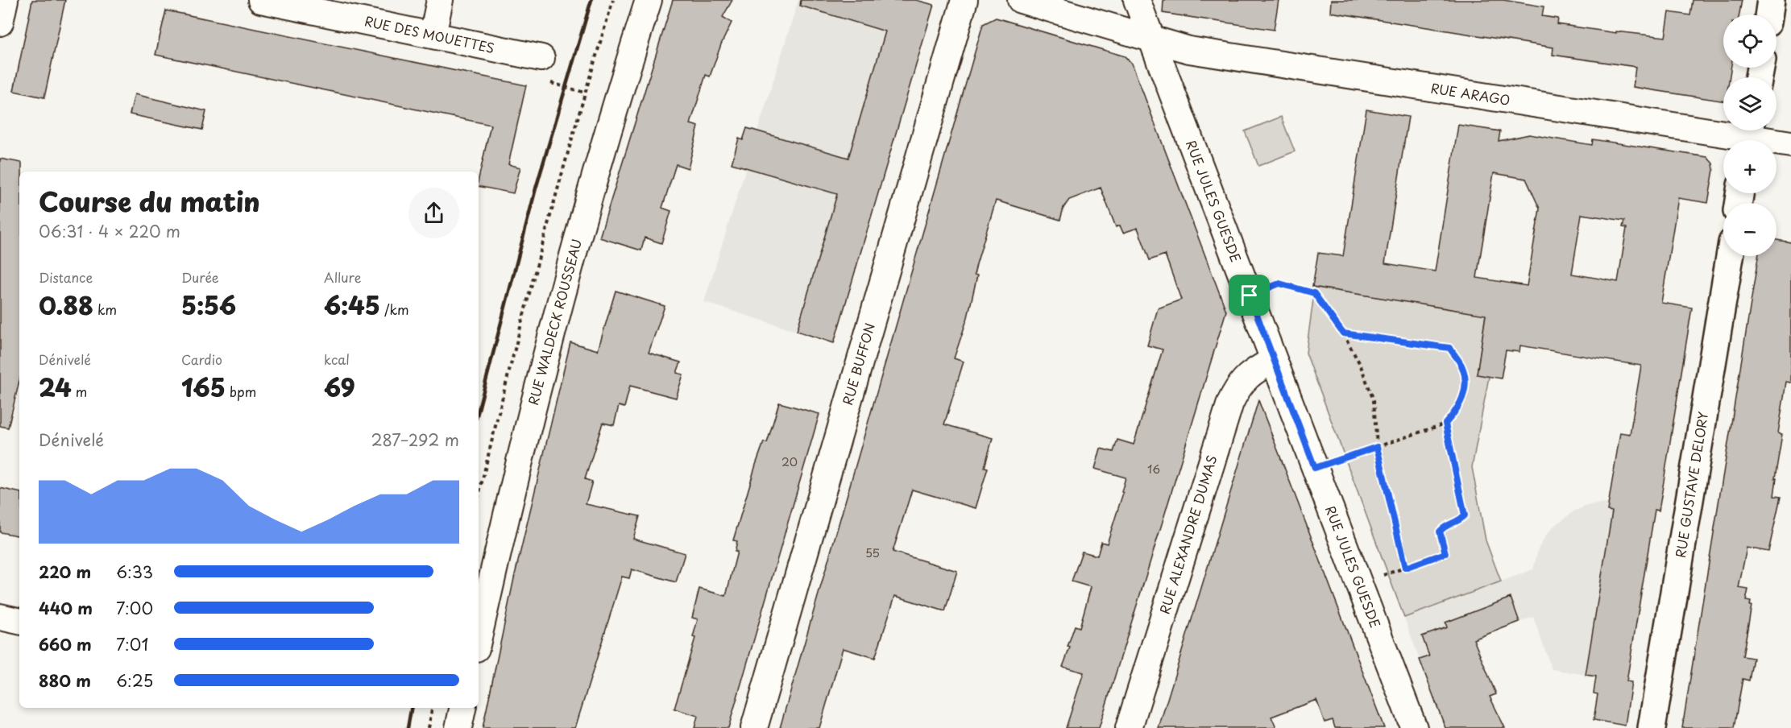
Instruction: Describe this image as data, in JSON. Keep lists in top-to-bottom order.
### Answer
{
  "streets": {
    "street": [
      "RUE DES MOUETTES",
      "RUE ARAGO",
      "RUE JULES GUESDE",
      "RUE WALDECK ROUSSEAU",
      "RUE BUFFON",
      "RUE GUSTAVE DELORY",
      "RUE ALEXANDRE DUMAS"
    ]
  },
  "crossings": [
    ["RUE ARAGO", "RUE JULES GUESDE"],
    ["RUE JULES GUESDE", "RUE ALEXANDRE DUMAS"]
  ],
  "house_numbers": ["20", "16", "55"],
  "page": {
    "map_buttons": ["+", "−"],
    "heading": ["Course du matin", "06:31 · 4 × 220 m"],
    "stats": [
      ["Distance", "0.88 km"],
      ["Durée", "5:56"],
      ["Allure", "6:45 /km"],
      ["Dénivelé", "24 m"],
      ["Cardio", "165 bpm"],
      ["kcal", "69"]
    ],
    "chart": ["Dénivelé", "287–292 m"],
    "list": [
      {
        "name": "220 m",
        "note": "6:33"
      },
      {
        "name": "440 m",
        "note": "7:00"
      },
      {
        "name": "660 m",
        "note": "7:01"
      },
      {
        "name": "880 m",
        "note": "6:25"
      }
    ]
  }
}
